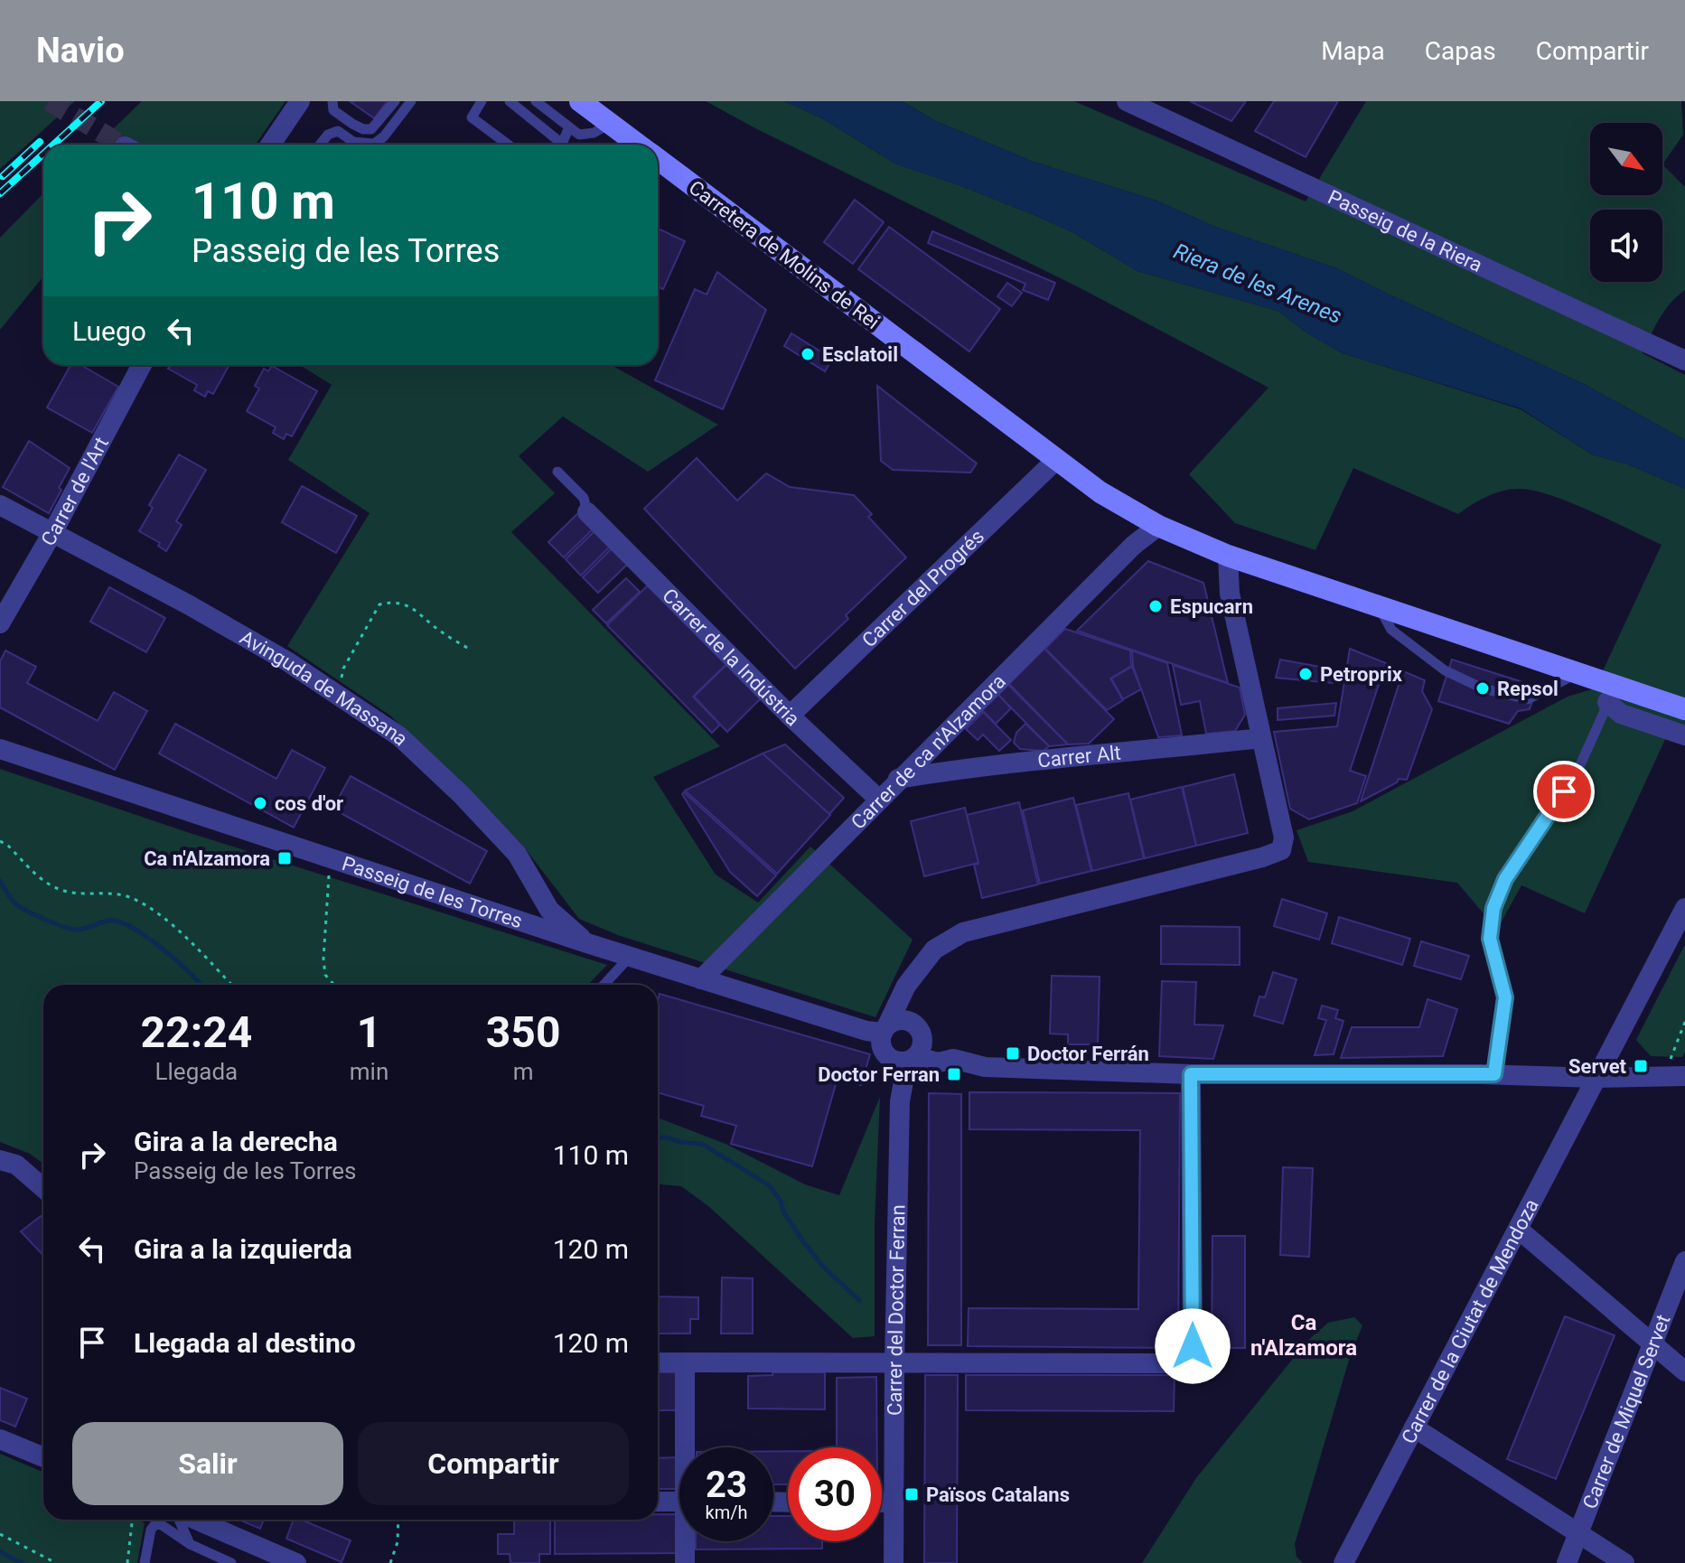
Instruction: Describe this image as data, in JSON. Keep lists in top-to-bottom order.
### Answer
{
  "streets": {
    "main road": ["Carretera de Molins de Rei"],
    "street": [
      "Passeig de la Riera",
      "Carrer de l'Art",
      "Carrer del Progrés",
      "Carrer de la Indústria",
      "Avinguda de Massana",
      "Carrer de ca n'Alzamora",
      "Carrer Alt",
      "Passeig de les Torres",
      "Carrer del Doctor Ferran",
      "Carrer de la Ciutat de Mendoza",
      "Carrer de Miquel Servet"
    ]
  },
  "crossings": [
    ["Carretera de Molins de Rei", "Carrer del Progrés"],
    ["Carretera de Molins de Rei", "Carrer de ca n'Alzamora"],
    ["Carrer de l'Art", "Avinguda de Massana"],
    ["Carrer del Progrés", "Carrer de la Indústria"],
    ["Carrer de la Indústria", "Carrer de ca n'Alzamora"],
    ["Avinguda de Massana", "Passeig de les Torres"],
    ["Carrer de ca n'Alzamora", "Carrer Alt"],
    ["Carrer de ca n'Alzamora", "Passeig de les Torres"],
    ["Passeig de les Torres", "Carrer del Doctor Ferran"]
  ],
  "districts": ["Ca n'Alzamora"],
  "water": ["Riera de les Arenes"],
  "places": {
    "other": [
      "Esclatoil",
      "Espucarn",
      "Petroprix",
      "Repsol",
      "cos d'or"
    ],
    "transit": [
      "Ca n'Alzamora",
      "Doctor Ferrán",
      "Servet",
      "Doctor Ferran",
      "Països Catalans"
    ]
  },
  "north": "bottom right",
  "page": {
    "header": "Navio",
    "nav": ["Mapa", "Capas", "Compartir"],
    "turn": ["110 m", "Passeig de les Torres"],
    "then": "Luego",
    "eta": [
      "22:24",
      "Llegada",
      "1",
      "min",
      "350",
      "m"
    ],
    "list": [
      {
        "name": "Gira a la derecha",
        "note": "Passeig de les Torres",
        "value": "110 m"
      },
      {
        "name": "Gira a la izquierda",
        "value": "120 m"
      },
      {
        "name": "Llegada al destino",
        "value": "120 m"
      }
    ],
    "buttons": ["Salir", "Compartir"],
    "speed": "23 km/h",
    "limit": "30"
  }
}
